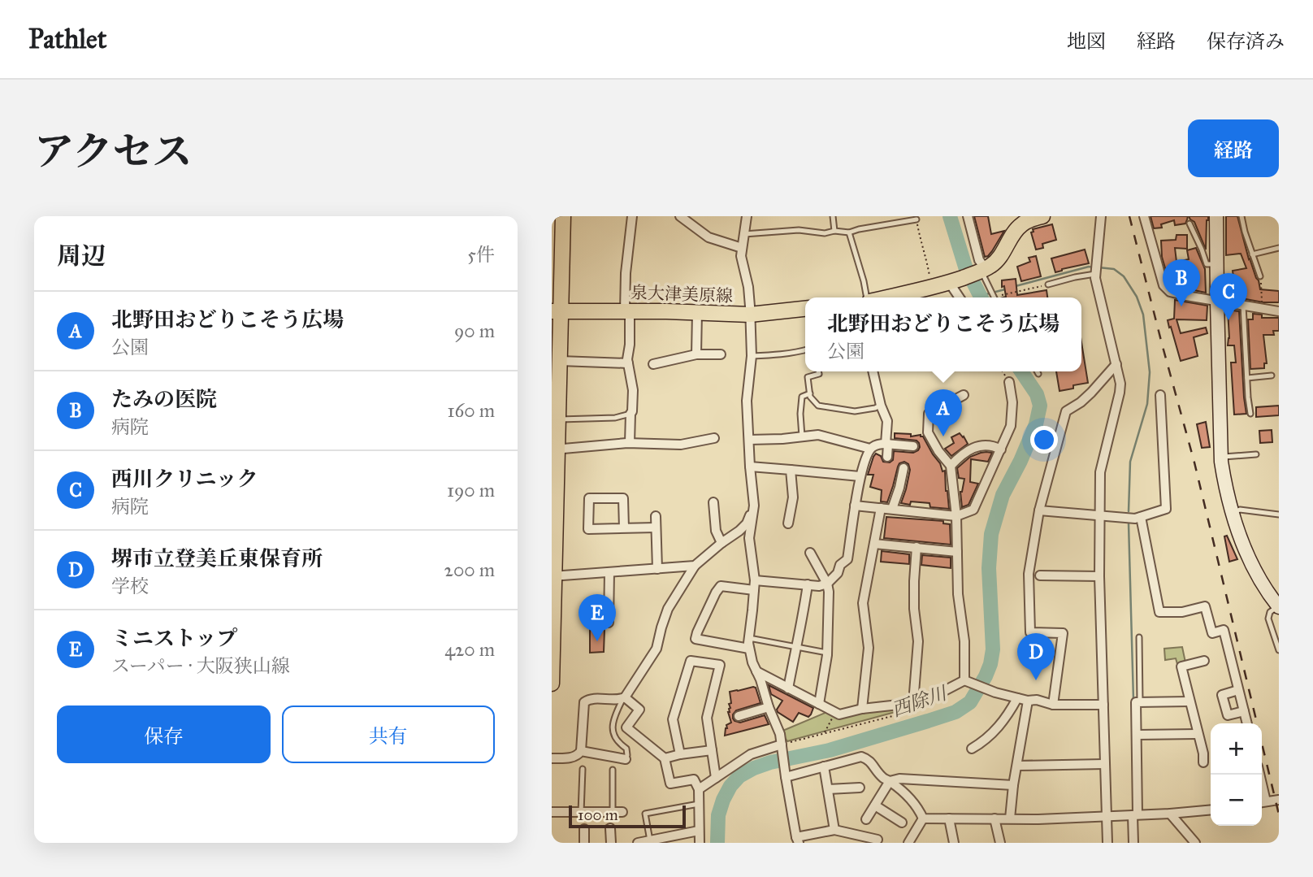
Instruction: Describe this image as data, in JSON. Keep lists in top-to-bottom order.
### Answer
{
  "streets": {
    "main road": ["泉大津美原線"]
  },
  "water": ["西除川"],
  "scale_bar": "100 m",
  "page": {
    "header": "Pathlet",
    "nav": ["地図", "経路", "保存済み"],
    "title": "アクセス",
    "buttons": [
      "経路",
      ["保存", "共有"]
    ],
    "heading": ["周辺", "5件"],
    "pins": [
      "B",
      "C",
      "A",
      "E",
      "D"
    ],
    "list": [
      {
        "mark": "A",
        "name": "北野田おどりこそう広場",
        "note": "公園",
        "value": "90 m"
      },
      {
        "mark": "B",
        "name": "たみの医院",
        "note": "病院",
        "value": "160 m"
      },
      {
        "mark": "C",
        "name": "西川クリニック",
        "note": "病院",
        "value": "190 m"
      },
      {
        "mark": "D",
        "name": "堺市立登美丘東保育所",
        "note": "学校",
        "value": "200 m"
      },
      {
        "mark": "E",
        "name": "ミニストップ",
        "note": "スーパー · 大阪狭山線",
        "value": "420 m"
      }
    ],
    "popup": ["北野田おどりこそう広場", "公園"],
    "map_buttons": ["+", "−"],
    "scale": "100 m"
  }
}
